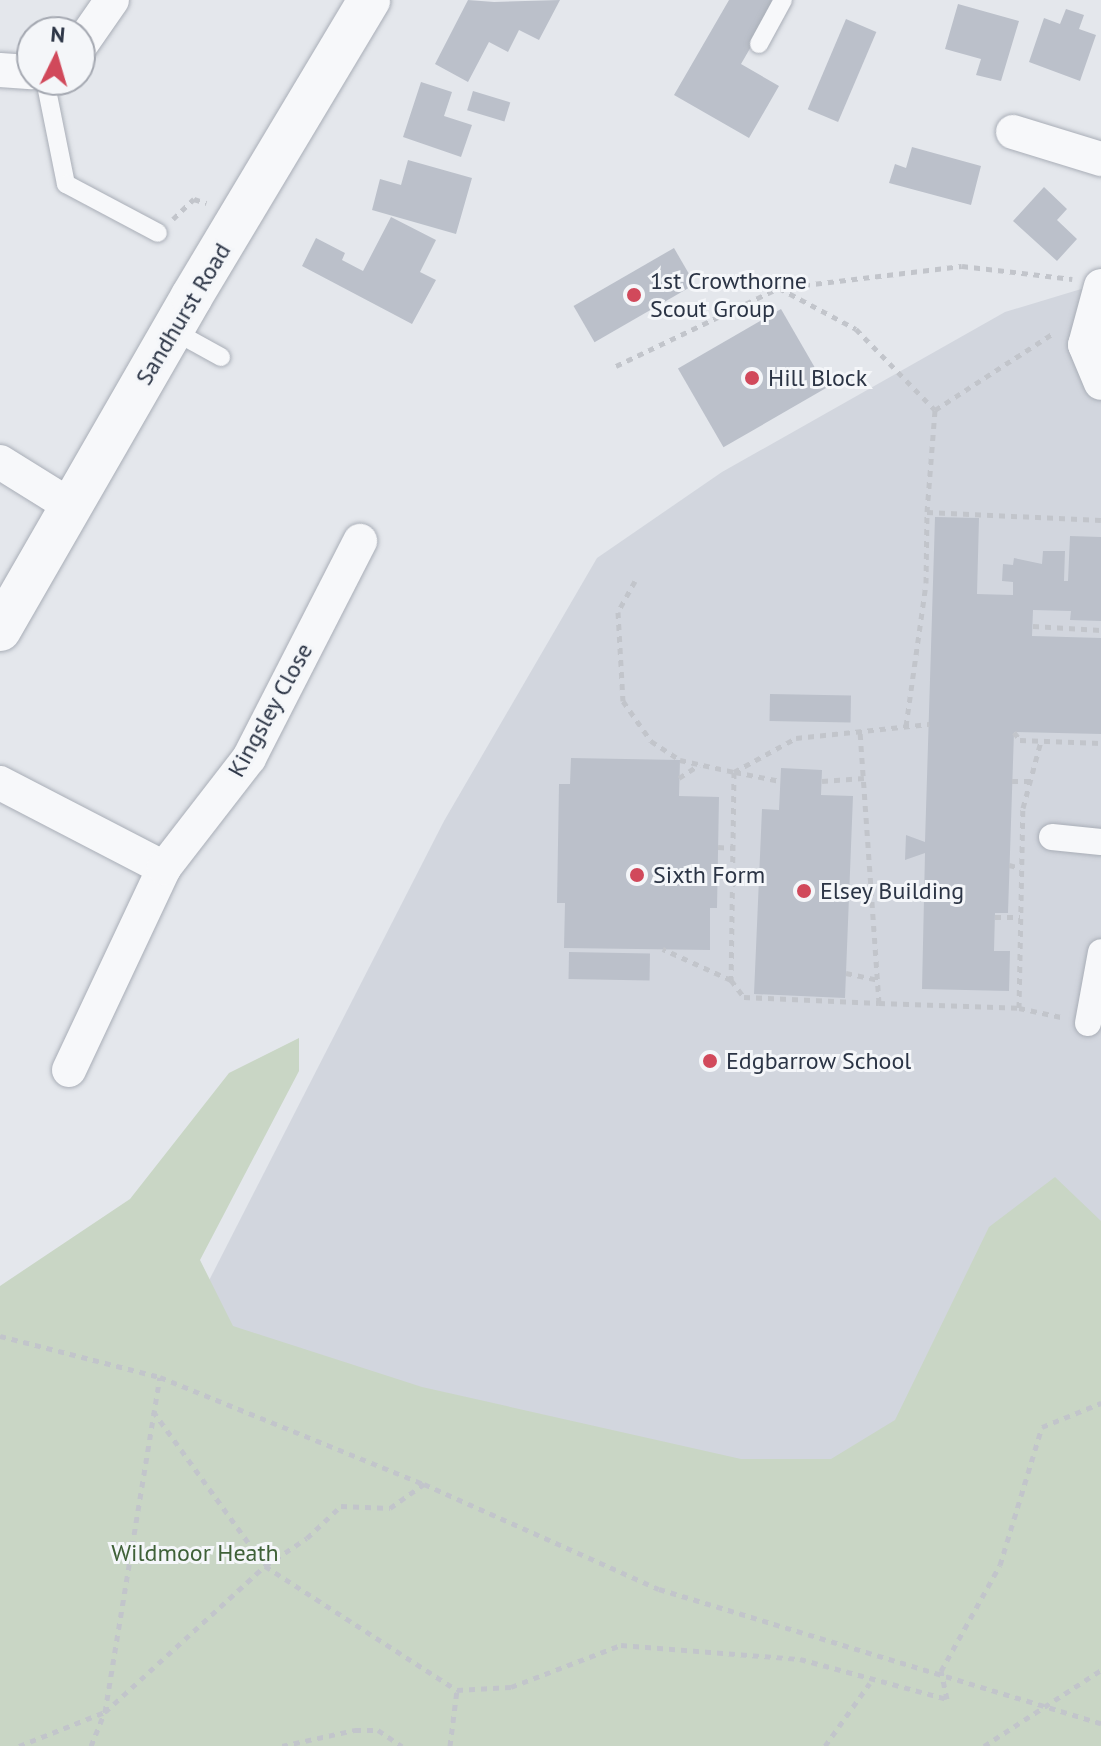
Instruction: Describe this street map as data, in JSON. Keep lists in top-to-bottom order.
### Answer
{
  "streets": {
    "street": ["Sandhurst Road", "Kingsley Close"]
  },
  "parks": ["Wildmoor Heath"],
  "places": [
    "1st Crowthorne Scout Group",
    "Hill Block",
    "Sixth Form",
    "Elsey Building",
    "Edgbarrow School"
  ],
  "north": "top"
}
